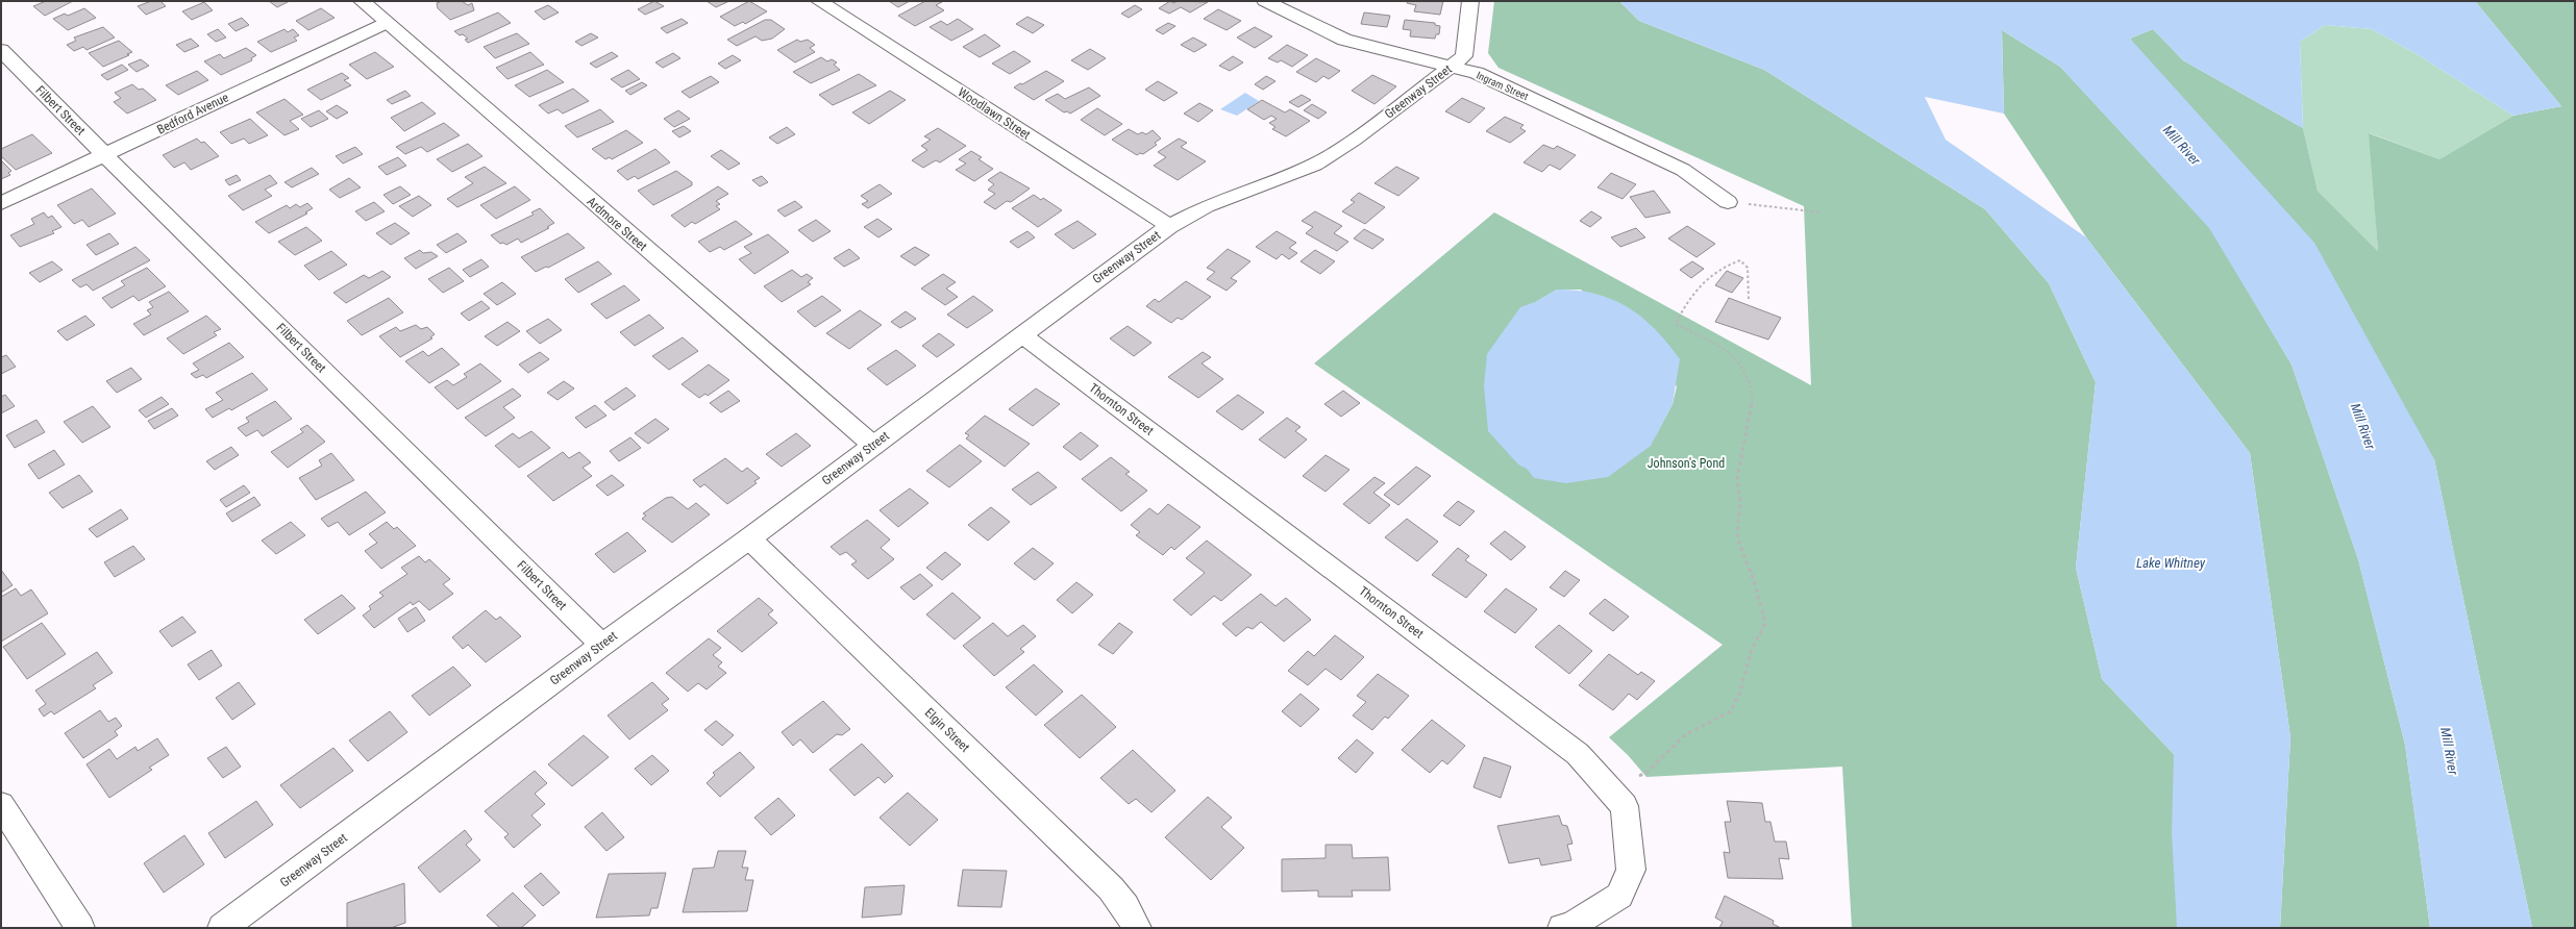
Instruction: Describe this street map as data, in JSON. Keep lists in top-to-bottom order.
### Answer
{
  "streets": {
    "street": [
      "Ingram Street",
      "Greenway Street",
      "Filbert Street",
      "Bedford Avenue",
      "Woodlawn Street",
      "Ardmore Street",
      "Thornton Street",
      "Elgin Street"
    ]
  },
  "crossings": [
    ["Ingram Street", "Greenway Street"],
    ["Greenway Street", "Filbert Street"],
    ["Greenway Street", "Woodlawn Street"],
    ["Greenway Street", "Ardmore Street"],
    ["Greenway Street", "Thornton Street"],
    ["Greenway Street", "Elgin Street"],
    ["Filbert Street", "Bedford Avenue"],
    ["Bedford Avenue", "Ardmore Street"]
  ],
  "water": ["Mill River", "Lake Whitney"],
  "parks": ["Johnson's Pond"]
}
